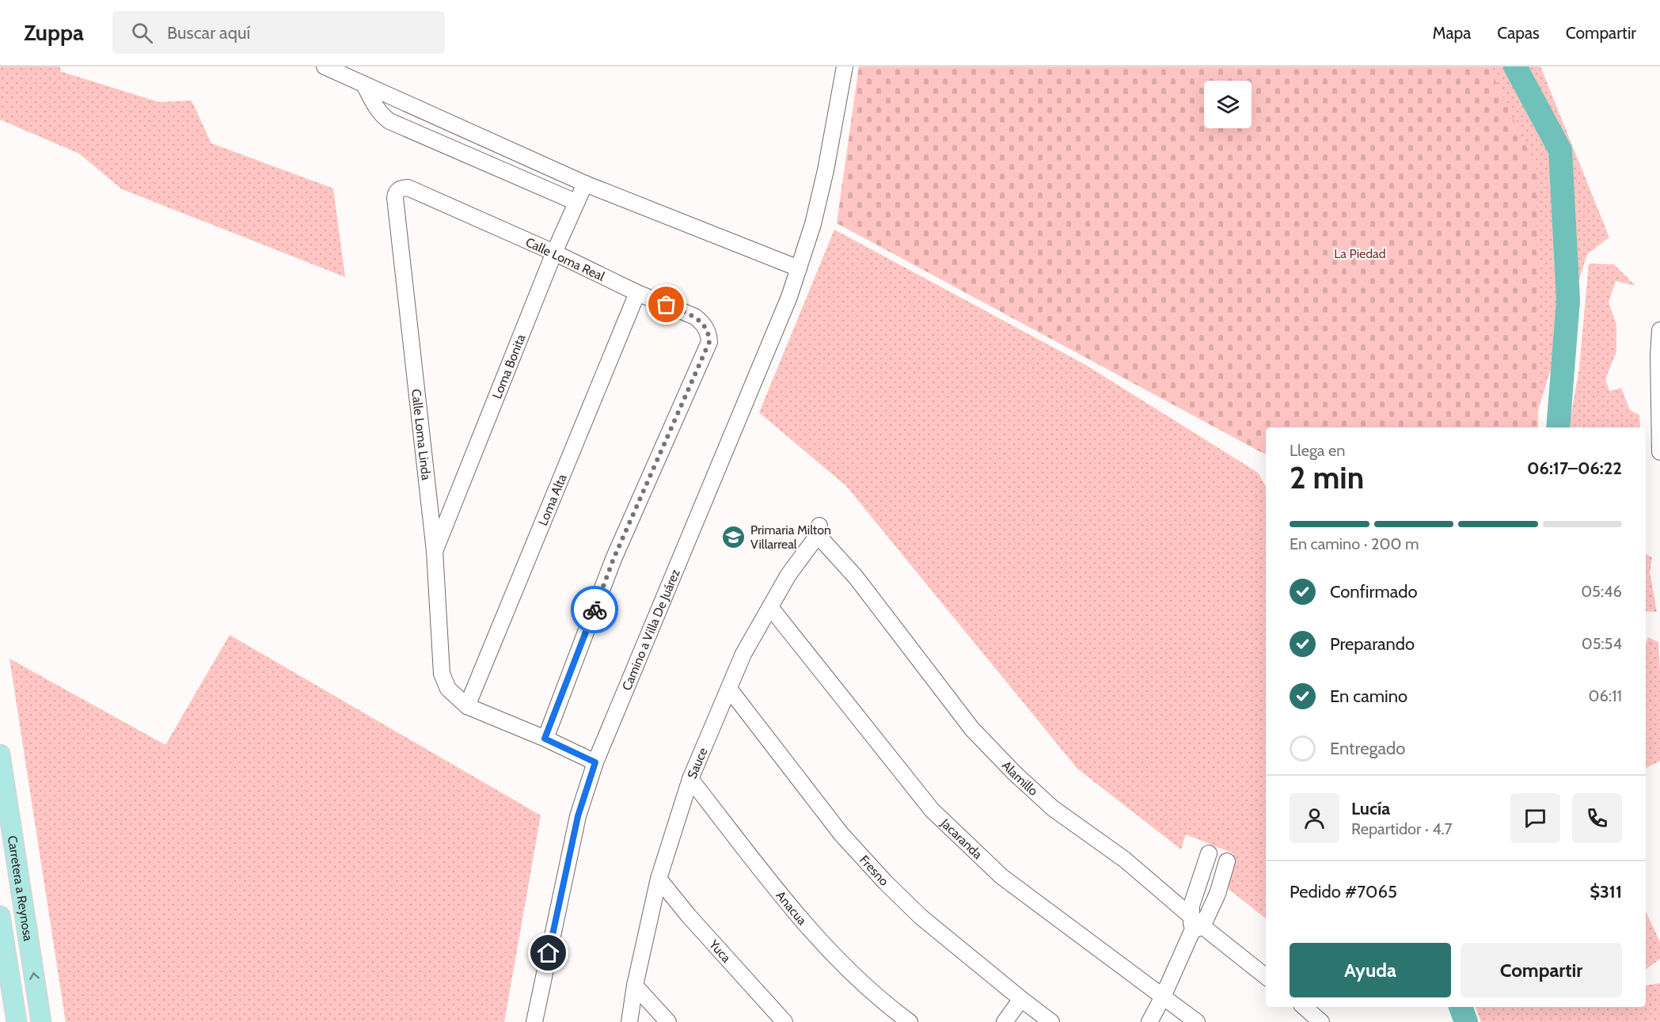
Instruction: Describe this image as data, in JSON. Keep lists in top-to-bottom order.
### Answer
{
  "streets": {
    "main road": ["Carretera a Reynosa"],
    "street": [
      "Calle Loma Real",
      "Loma Bonita",
      "Calle Loma Linda",
      "Loma Alta",
      "Camino a Villa De Juárez",
      "Sauce",
      "Alamillo",
      "Jacaranda",
      "Fresno",
      "Anacua",
      "Yuca"
    ]
  },
  "crossings": [
    ["Calle Loma Real", "Loma Bonita"],
    ["Calle Loma Real", "Calle Loma Linda"],
    ["Calle Loma Real", "Loma Alta"],
    ["Loma Bonita", "Calle Loma Linda"],
    ["Calle Loma Linda", "Loma Alta"],
    ["Sauce", "Alamillo"],
    ["Sauce", "Jacaranda"],
    ["Sauce", "Fresno"],
    ["Sauce", "Anacua"],
    ["Sauce", "Yuca"]
  ],
  "parks": ["La Piedad"],
  "places": {
    "school or university": ["Primaria Milton Villarreal"]
  },
  "page": {
    "header": "Zuppa",
    "search": "Buscar aquí",
    "nav": ["Mapa", "Capas", "Compartir"],
    "heading": ["2 min", "Llega en", "06:17–06:22"],
    "panel": [
      "Lucía",
      "Repartidor · 4.7",
      "Pedido #7065",
      "$311"
    ],
    "bar": "En camino · 200 m",
    "list": [
      ["Confirmado", "05:46"],
      ["Preparando", "05:54"],
      ["En camino", "06:11"],
      "Entregado"
    ],
    "buttons": ["Ayuda", "Compartir"]
  }
}
